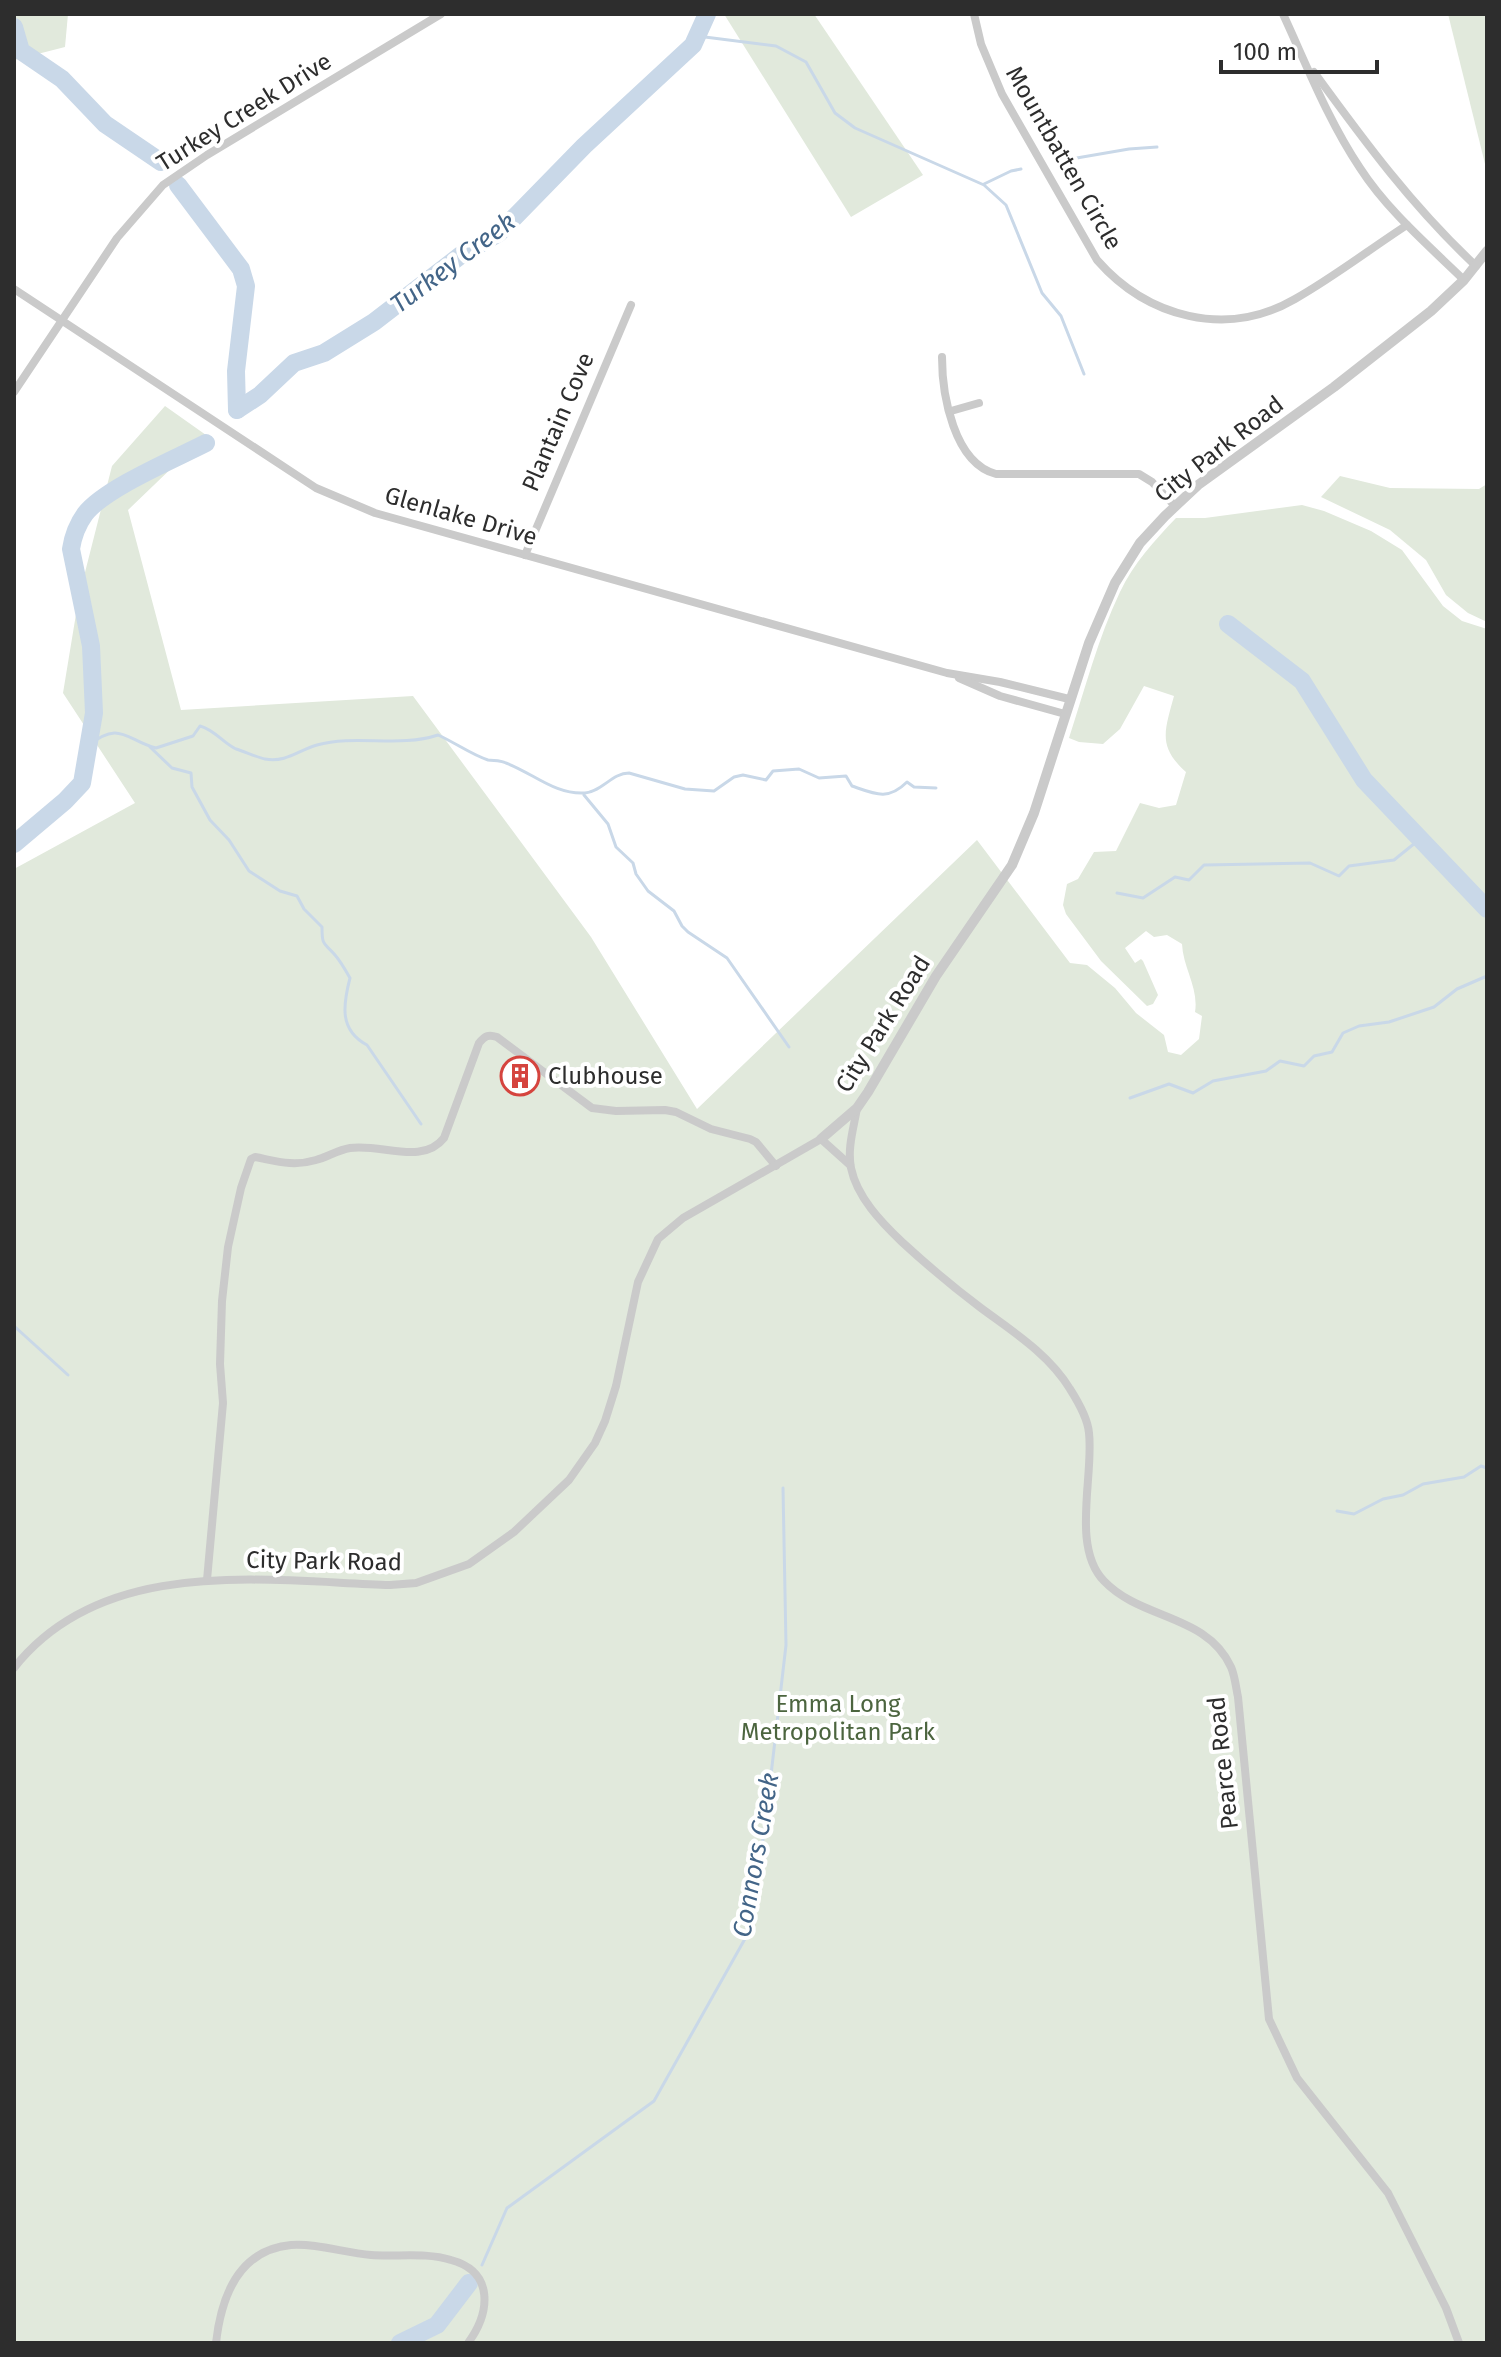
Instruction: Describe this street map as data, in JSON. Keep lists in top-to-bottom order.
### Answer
{
  "streets": {
    "street": [
      "Turkey Creek Drive",
      "Mountbatten Circle",
      "Plantain Cove",
      "City Park Road",
      "Glenlake Drive",
      "Pearce Road"
    ]
  },
  "crossings": [
    ["Turkey Creek Drive", "Glenlake Drive"],
    ["Plantain Cove", "Glenlake Drive"],
    ["City Park Road", "Glenlake Drive"],
    ["City Park Road", "Pearce Road"]
  ],
  "water": ["Turkey Creek", "Connors Creek"],
  "parks": ["Emma Long Metropolitan Park"],
  "places": {
    "building": ["Clubhouse"]
  },
  "scale_bar": "100 m"
}
